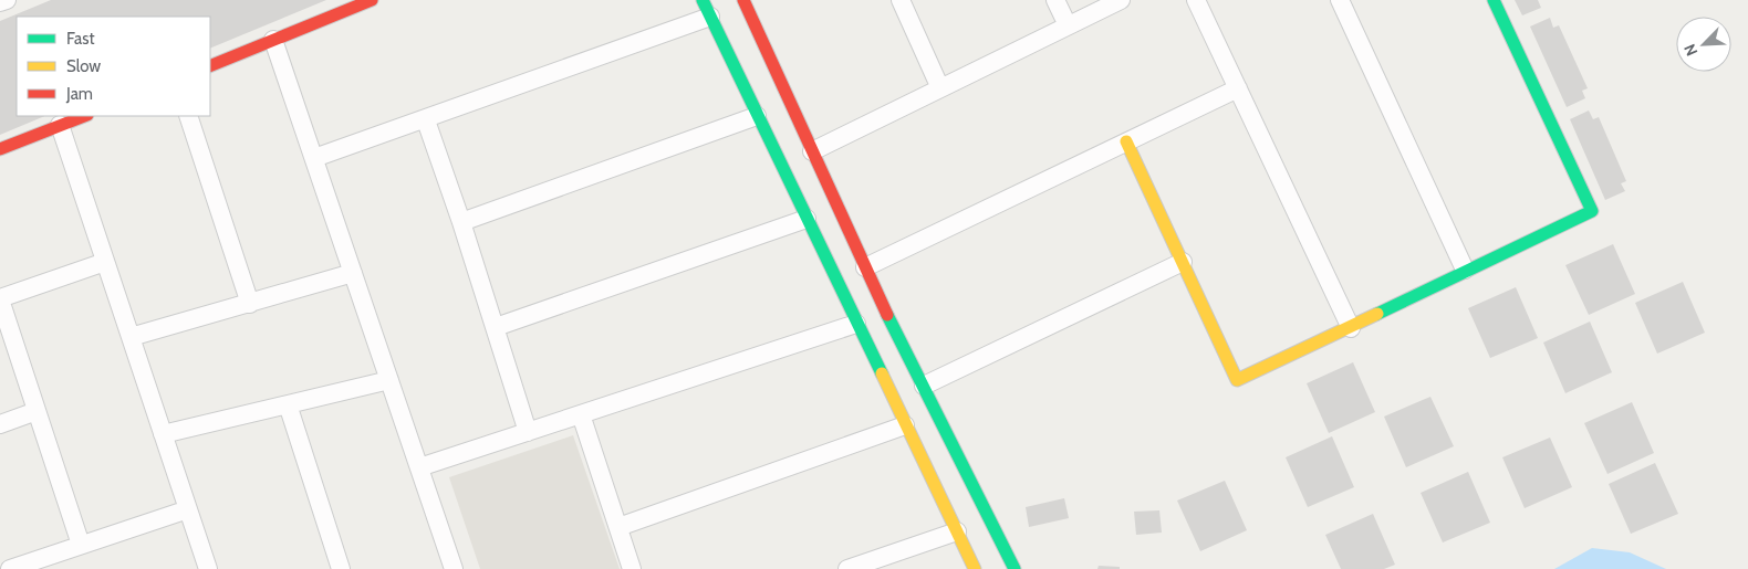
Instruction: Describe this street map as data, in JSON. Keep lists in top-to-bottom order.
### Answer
{
  "legend": ["Fast", "Slow", "Jam"],
  "north": "bottom left"
}
